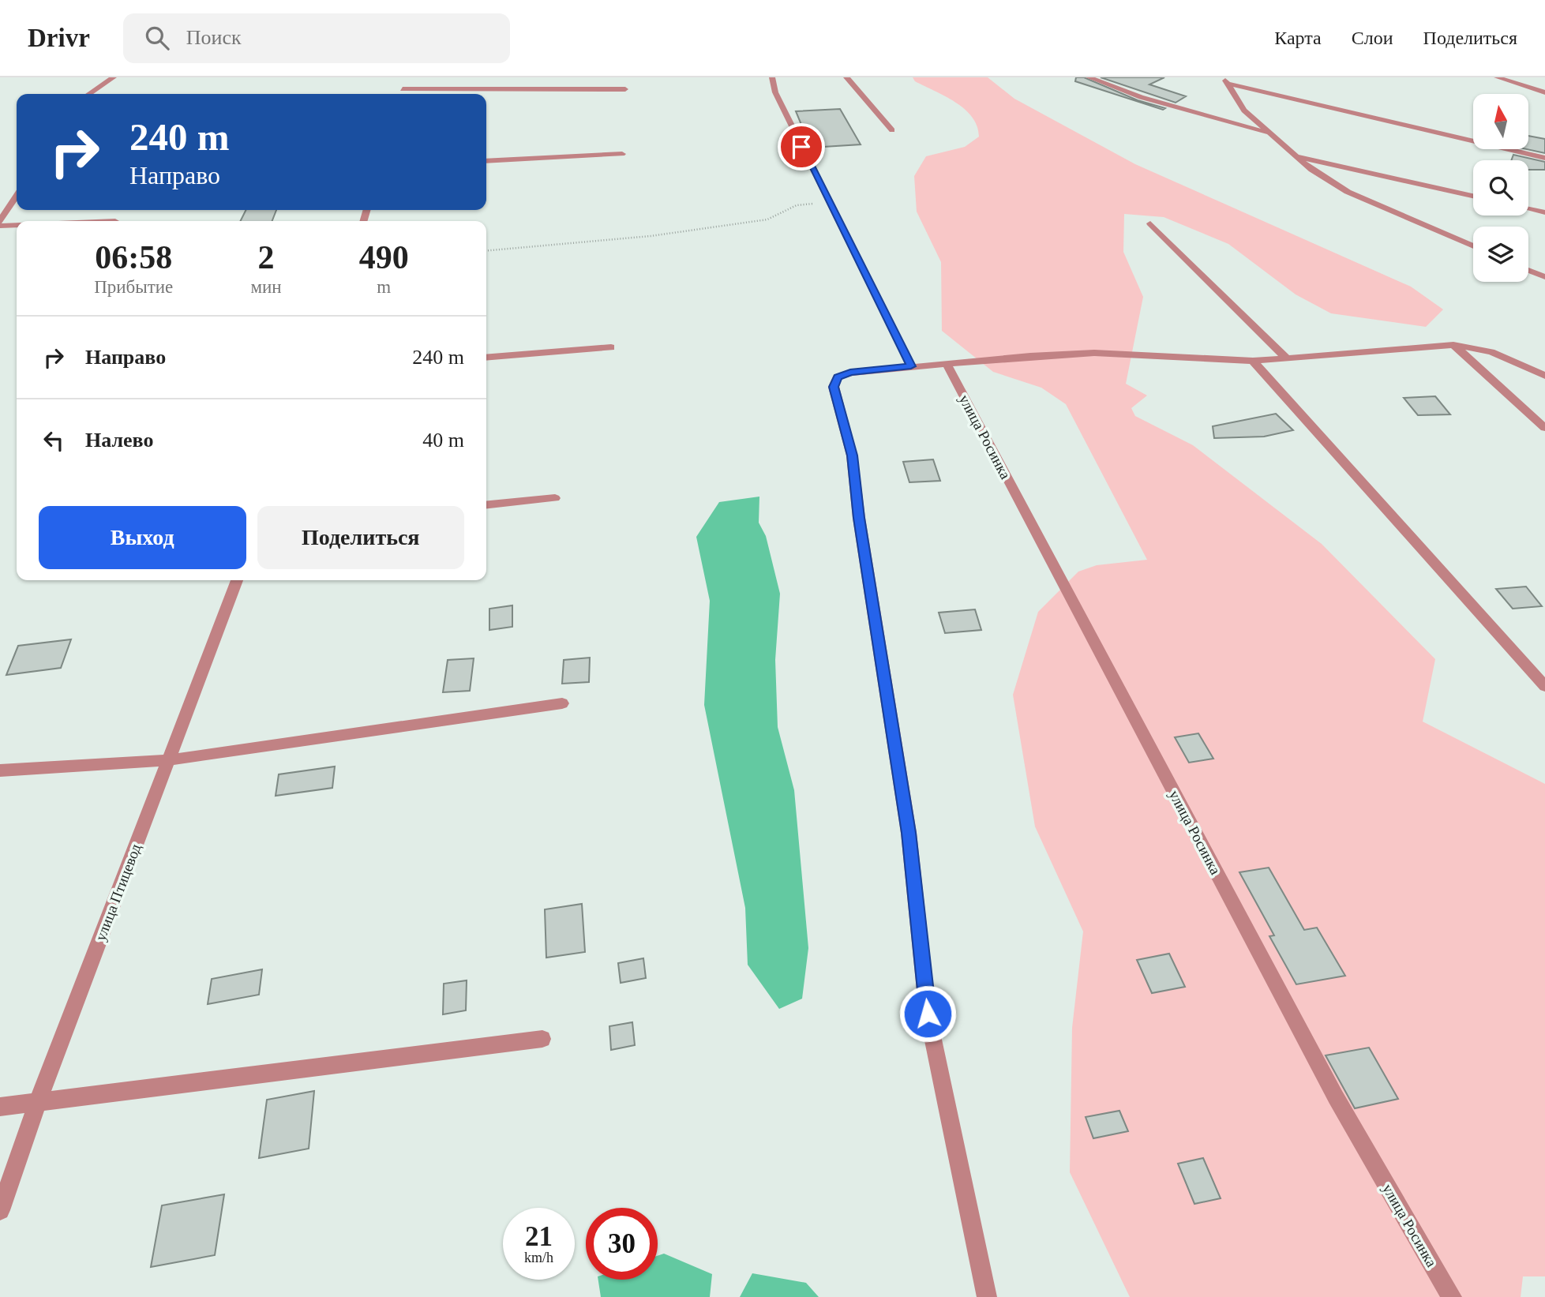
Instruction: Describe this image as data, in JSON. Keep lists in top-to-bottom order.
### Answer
{
  "streets": {
    "street": ["улица Росинка", "улица Птицевод"]
  },
  "north": "top",
  "page": {
    "header": "Drivr",
    "search": "Поиск",
    "nav": ["Карта", "Слои", "Поделиться"],
    "turn": ["240 m", "Направо"],
    "eta": [
      "06:58",
      "Прибытие",
      "2",
      "мин",
      "490",
      "m"
    ],
    "list": [
      {
        "name": "Направо",
        "value": "240 m"
      },
      {
        "name": "Налево",
        "value": "40 m"
      }
    ],
    "buttons": ["Выход", "Поделиться"],
    "speed": "21 km/h",
    "limit": "30"
  }
}
